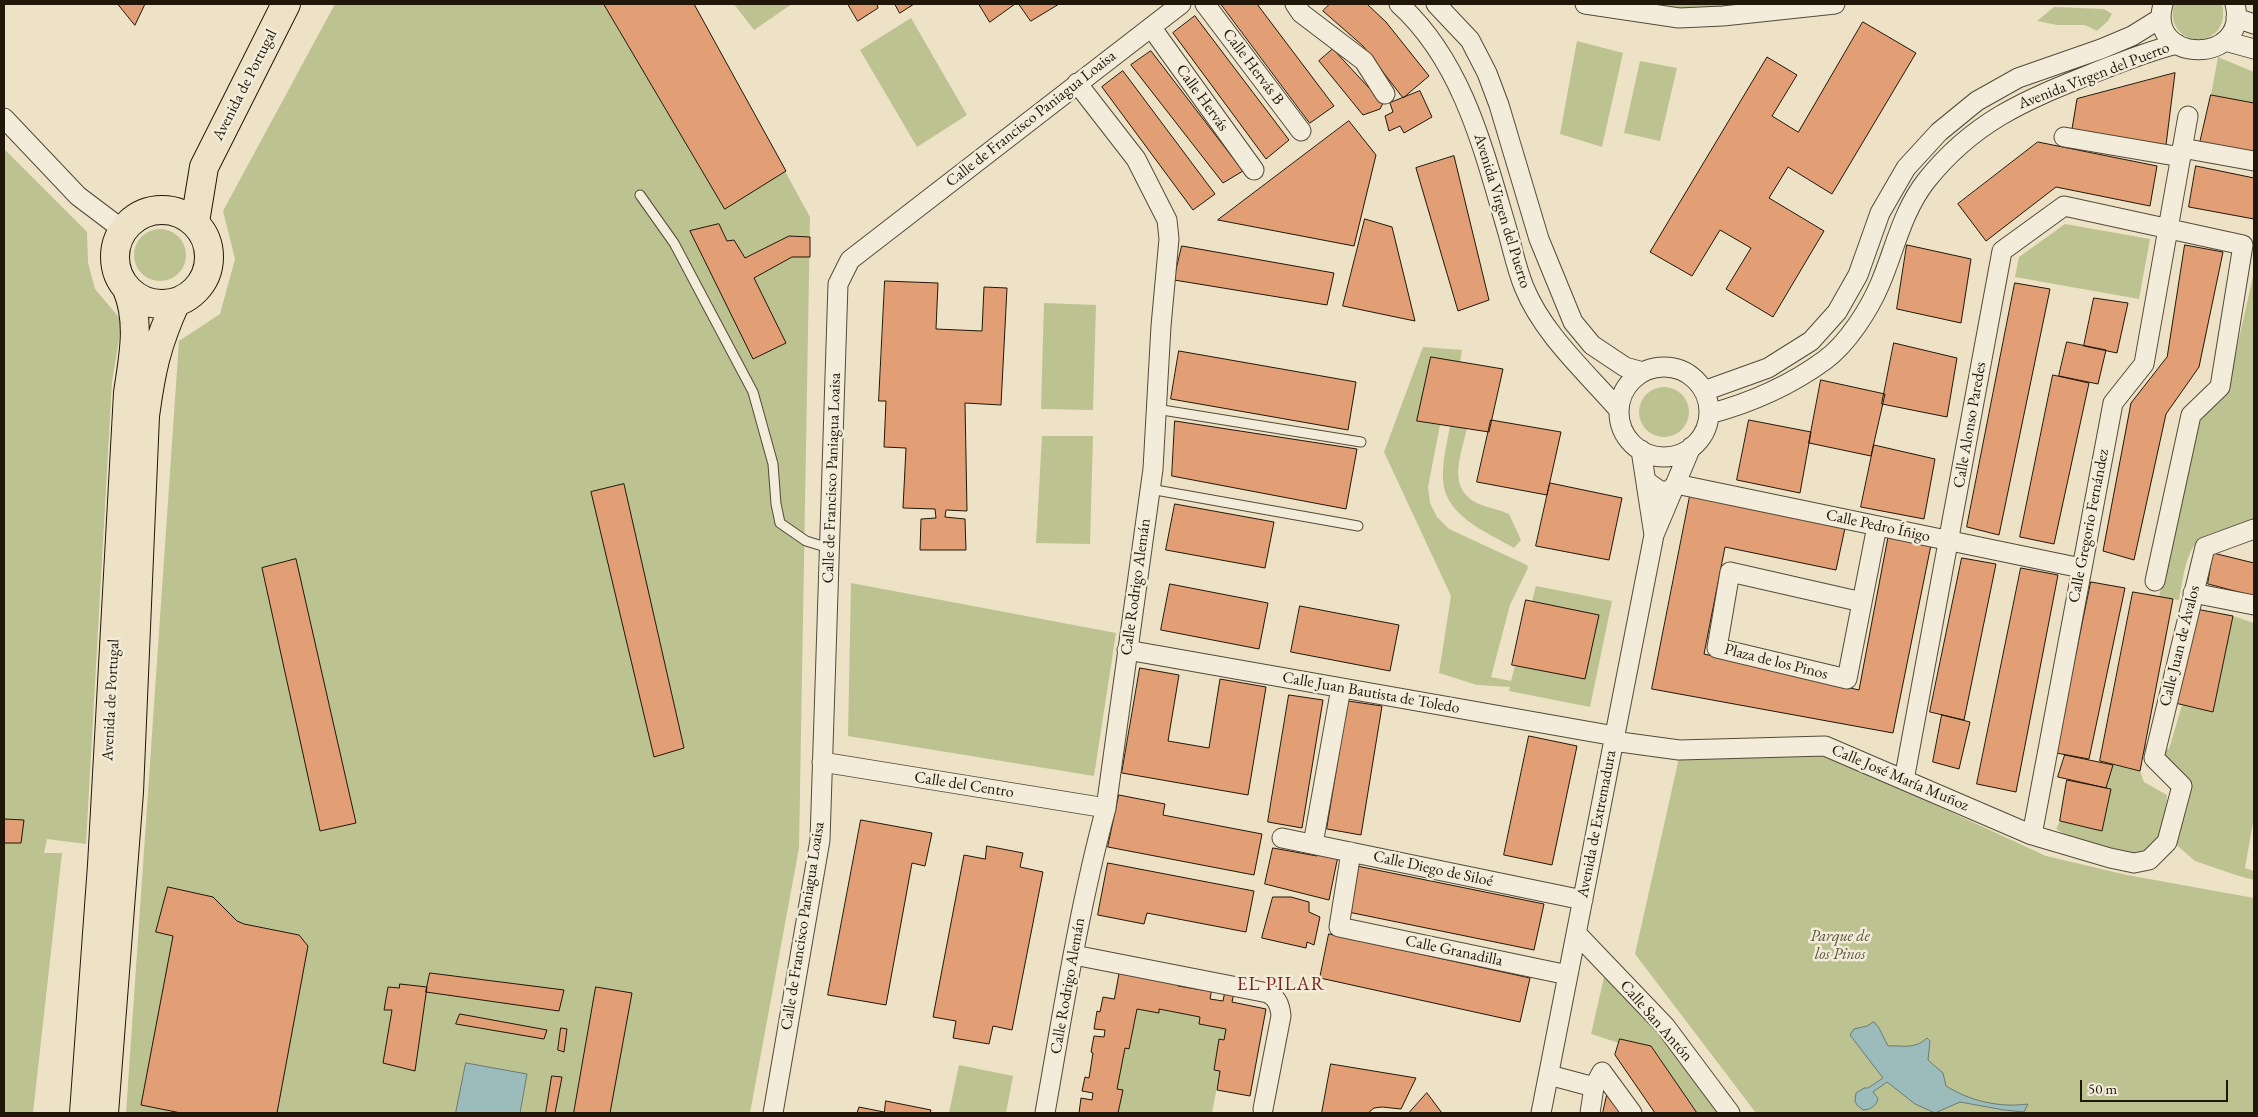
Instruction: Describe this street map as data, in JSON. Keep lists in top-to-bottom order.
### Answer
{
  "streets": {
    "main road": ["Avenida de Portugal"],
    "street": [
      "Calle Hervás B",
      "Avenida Virgen del Puerto",
      "Calle Hervás",
      "Calle de Francisco Paniagua Loaisa",
      "Calle Alonso Paredes",
      "Calle Pedro Íñigo",
      "Calle Gregorio Fernández",
      "Calle Rodrigo Alemán",
      "Calle Juan de Ávalos",
      "Plaza de los Pinos",
      "Calle Juan Bautista de Toledo",
      "Calle José María Muñoz",
      "Calle del Centro",
      "Avenida de Extremadura",
      "Calle Diego de Siloé",
      "Calle Granadilla",
      "Calle San Antón"
    ]
  },
  "crossings": [
    ["Calle Hervás", "Calle de Francisco Paniagua Loaisa"],
    ["Calle de Francisco Paniagua Loaisa", "Calle Rodrigo Alemán"],
    ["Calle de Francisco Paniagua Loaisa", "Calle del Centro"],
    ["Calle Alonso Paredes", "Calle Pedro Íñigo"],
    ["Calle Alonso Paredes", "Calle Gregorio Fernández"],
    ["Calle Alonso Paredes", "Calle José María Muñoz"],
    ["Calle Pedro Íñigo", "Calle Gregorio Fernández"],
    ["Calle Pedro Íñigo", "Plaza de los Pinos"],
    ["Calle Gregorio Fernández", "Calle José María Muñoz"],
    ["Calle Rodrigo Alemán", "Calle Juan Bautista de Toledo"],
    ["Calle Rodrigo Alemán", "Calle del Centro"],
    ["Calle Juan de Ávalos", "Calle José María Muñoz"],
    ["Calle Juan Bautista de Toledo", "Calle José María Muñoz"],
    ["Calle Juan Bautista de Toledo", "Avenida de Extremadura"],
    ["Calle José María Muñoz", "Avenida de Extremadura"],
    ["Avenida de Extremadura", "Calle Diego de Siloé"],
    ["Avenida de Extremadura", "Calle Granadilla"],
    ["Avenida de Extremadura", "Calle San Antón"],
    ["Calle Diego de Siloé", "Calle Granadilla"]
  ],
  "districts": ["EL PILAR"],
  "parks": ["Parque de los Pinos"],
  "scale_bar": "50 m"
}
